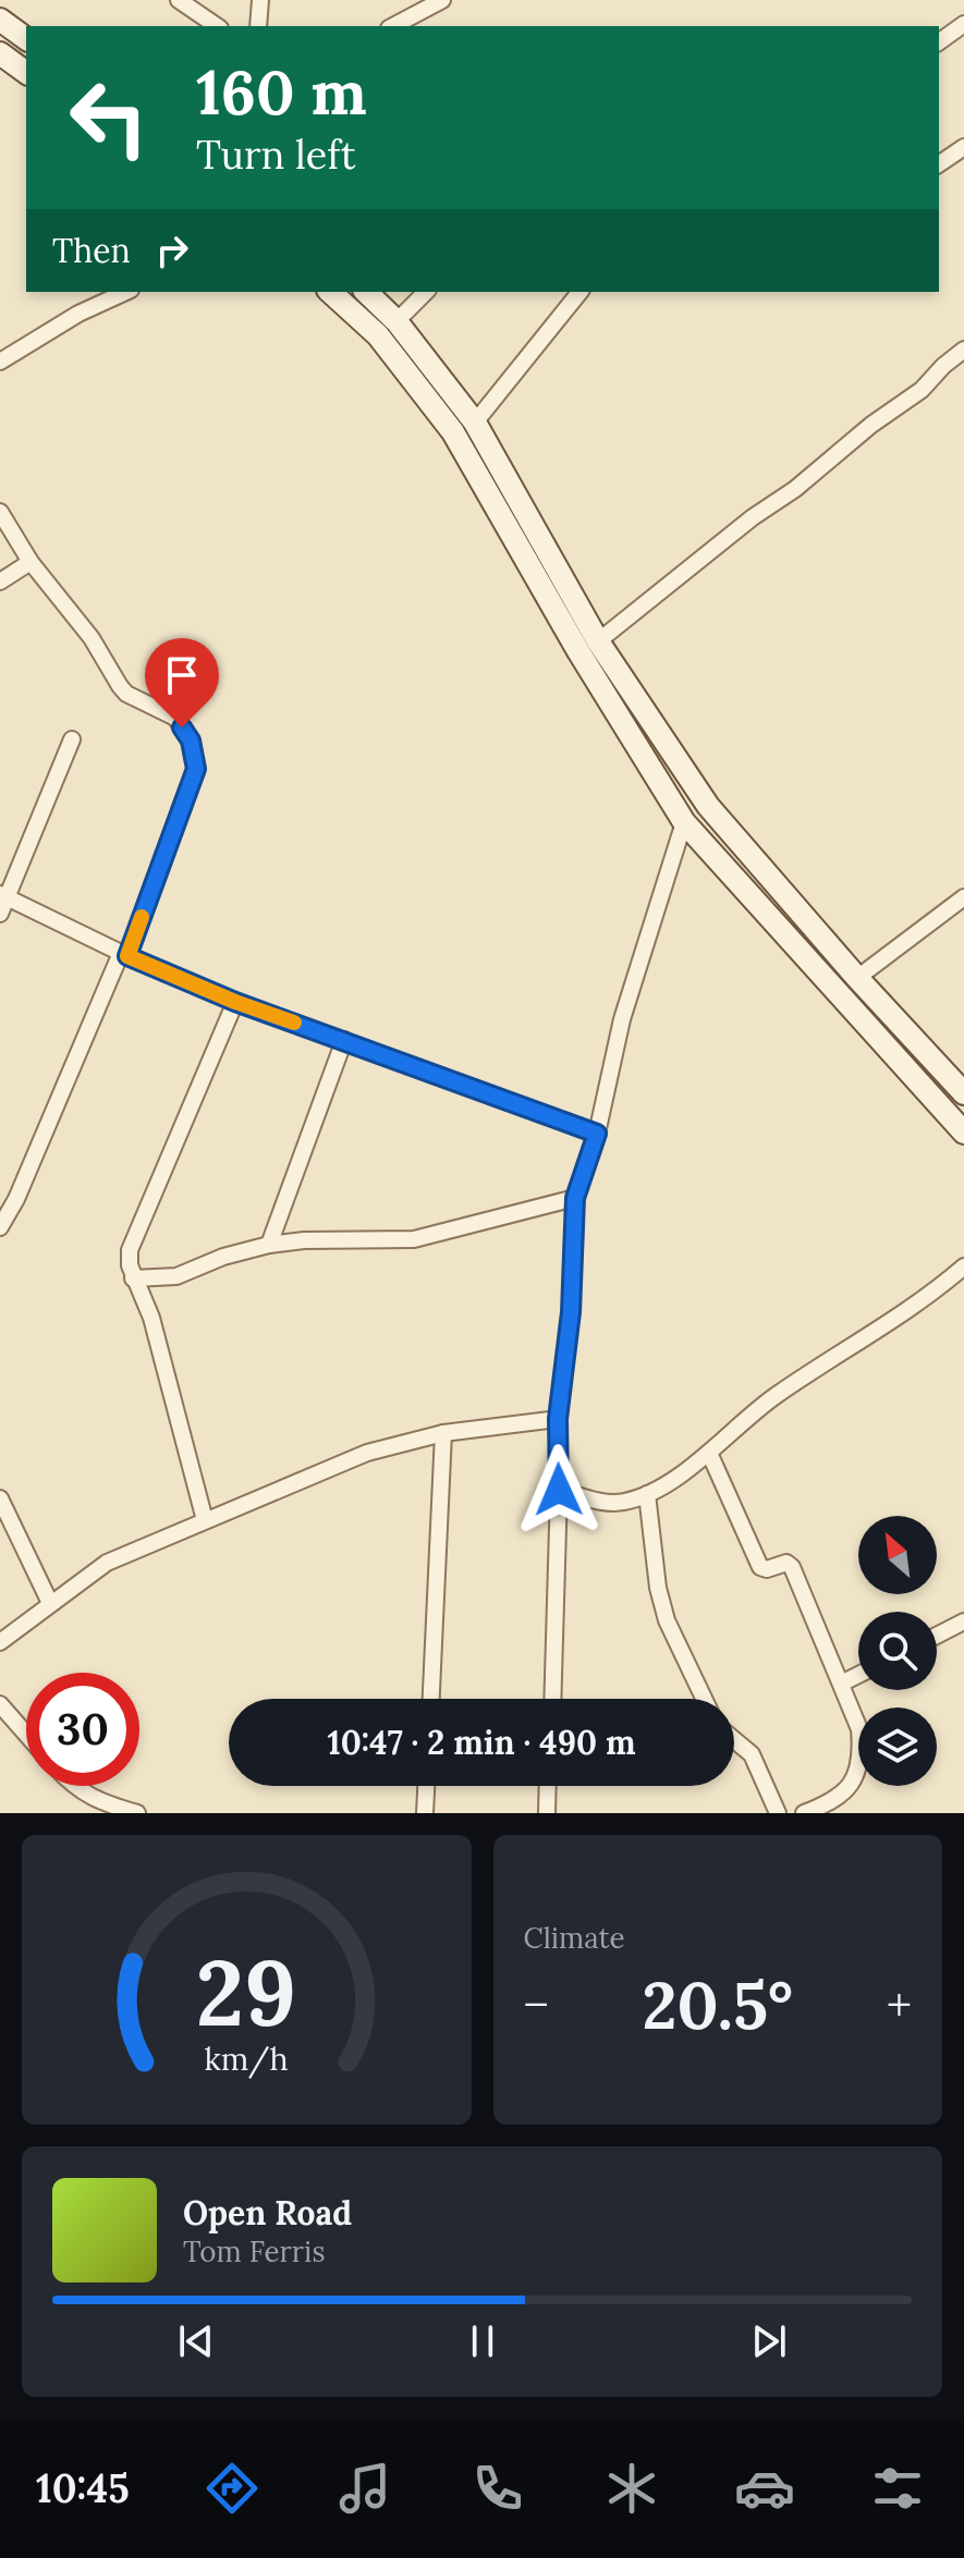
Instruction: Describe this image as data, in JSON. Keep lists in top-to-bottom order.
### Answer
{
  "north": "top left",
  "page": {
    "turn": ["160 m", "Turn left"],
    "then": "Then",
    "limit": "30",
    "trip": "10:47 · 2 min · 490 m",
    "tile": "Climate",
    "heat": ["−", "20.5°", "+"],
    "song": ["Open Road", "Tom Ferris"],
    "tabs": "10:45",
    "gauge": ["29", "km/h"]
  }
}
